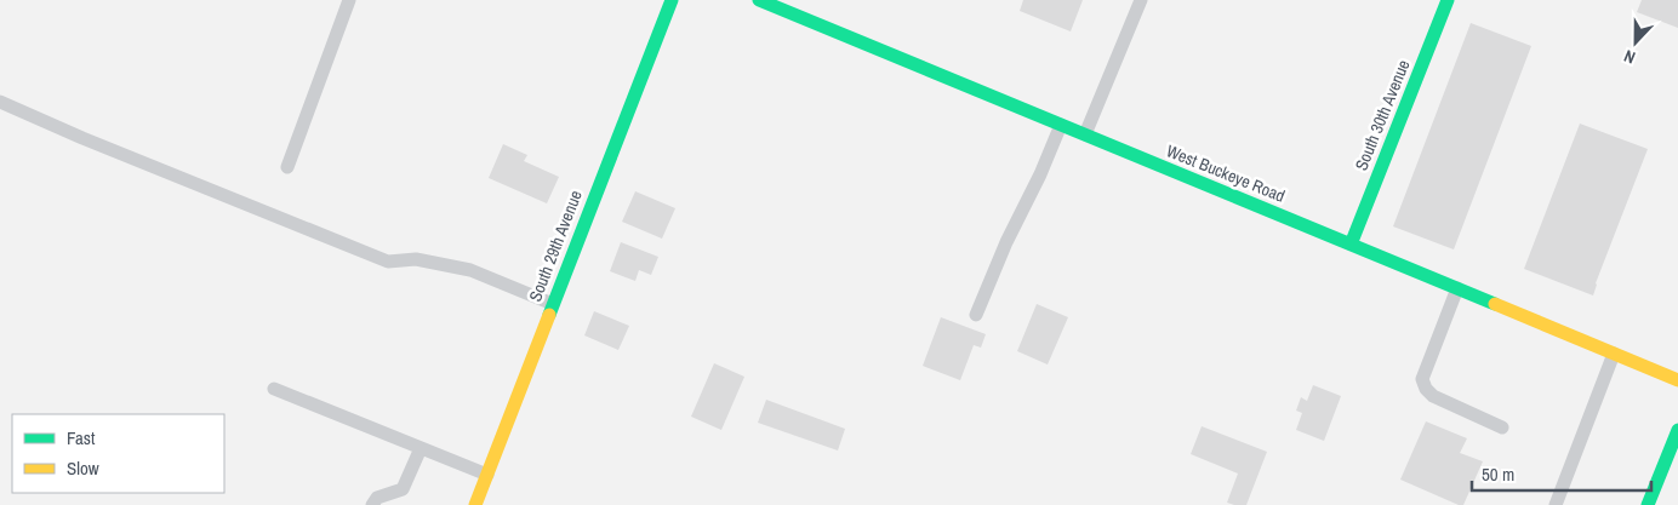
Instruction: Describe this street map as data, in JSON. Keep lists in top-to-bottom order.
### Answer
{
  "streets": {
    "main road": ["South 30th Avenue", "West Buckeye Road", "South 29th Avenue"]
  },
  "crossings": [
    ["South 30th Avenue", "West Buckeye Road"]
  ],
  "legend": ["Fast", "Slow"],
  "scale_bar": "50 m",
  "north": "bottom"
}
